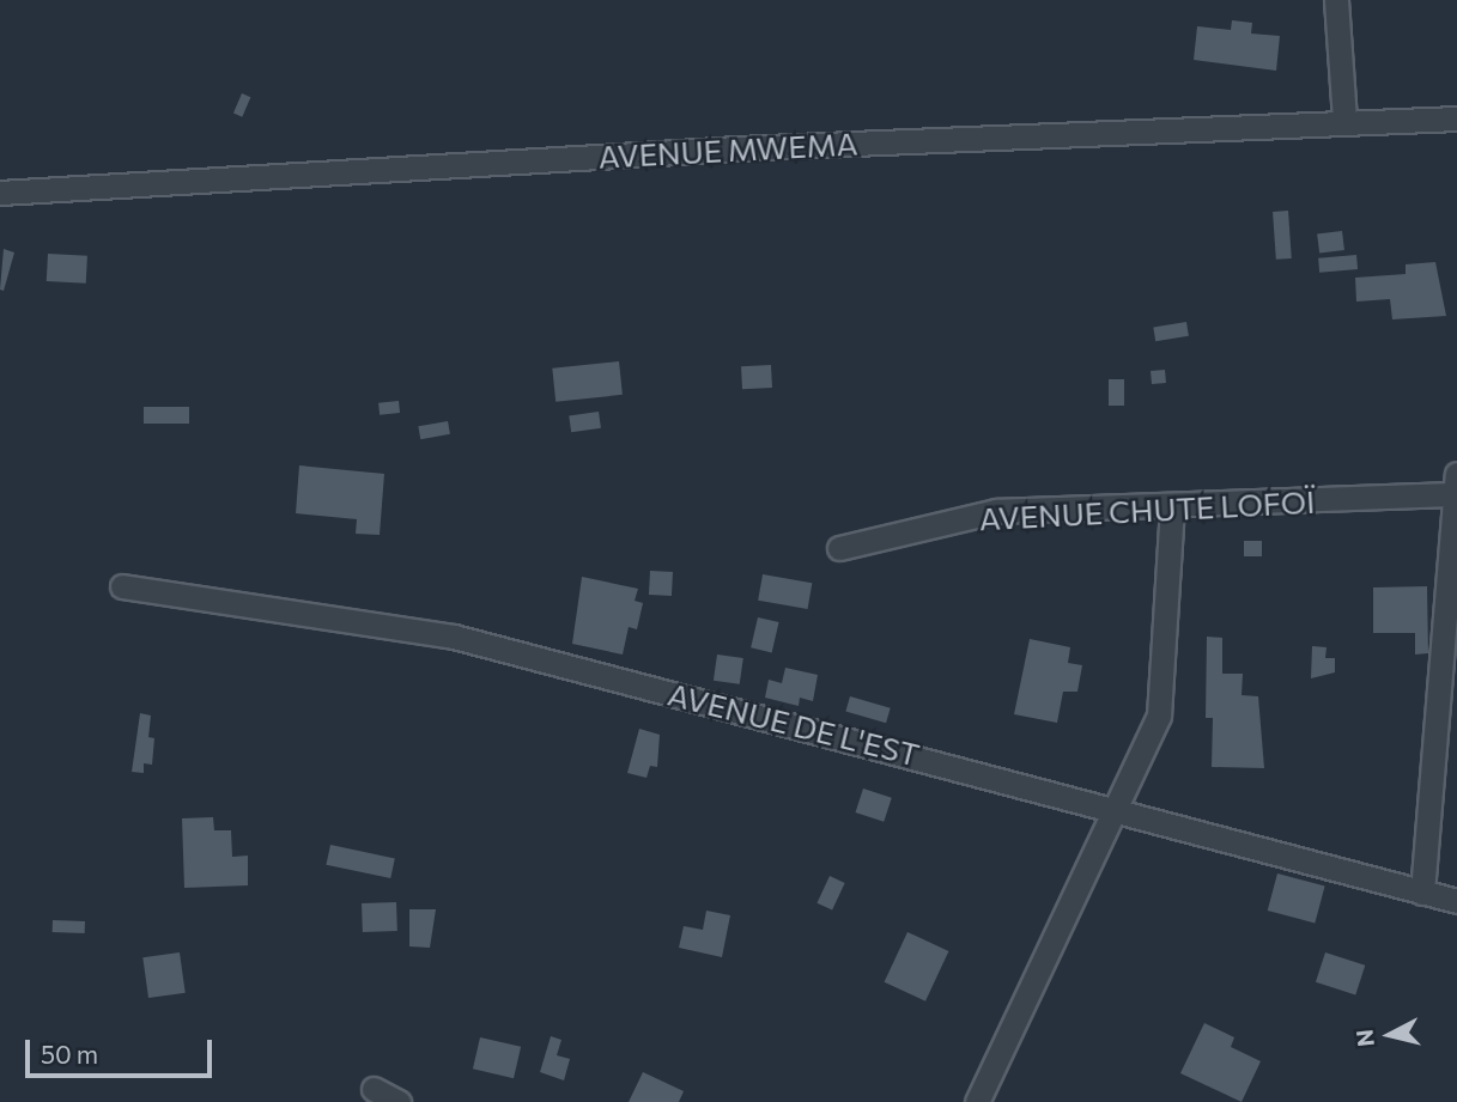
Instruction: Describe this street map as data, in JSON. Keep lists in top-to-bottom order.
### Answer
{
  "streets": {
    "street": ["AVENUE MWEMA", "AVENUE CHUTE LOFOÏ", "AVENUE DE L'EST"]
  },
  "scale_bar": "50 m",
  "north": "left"
}
